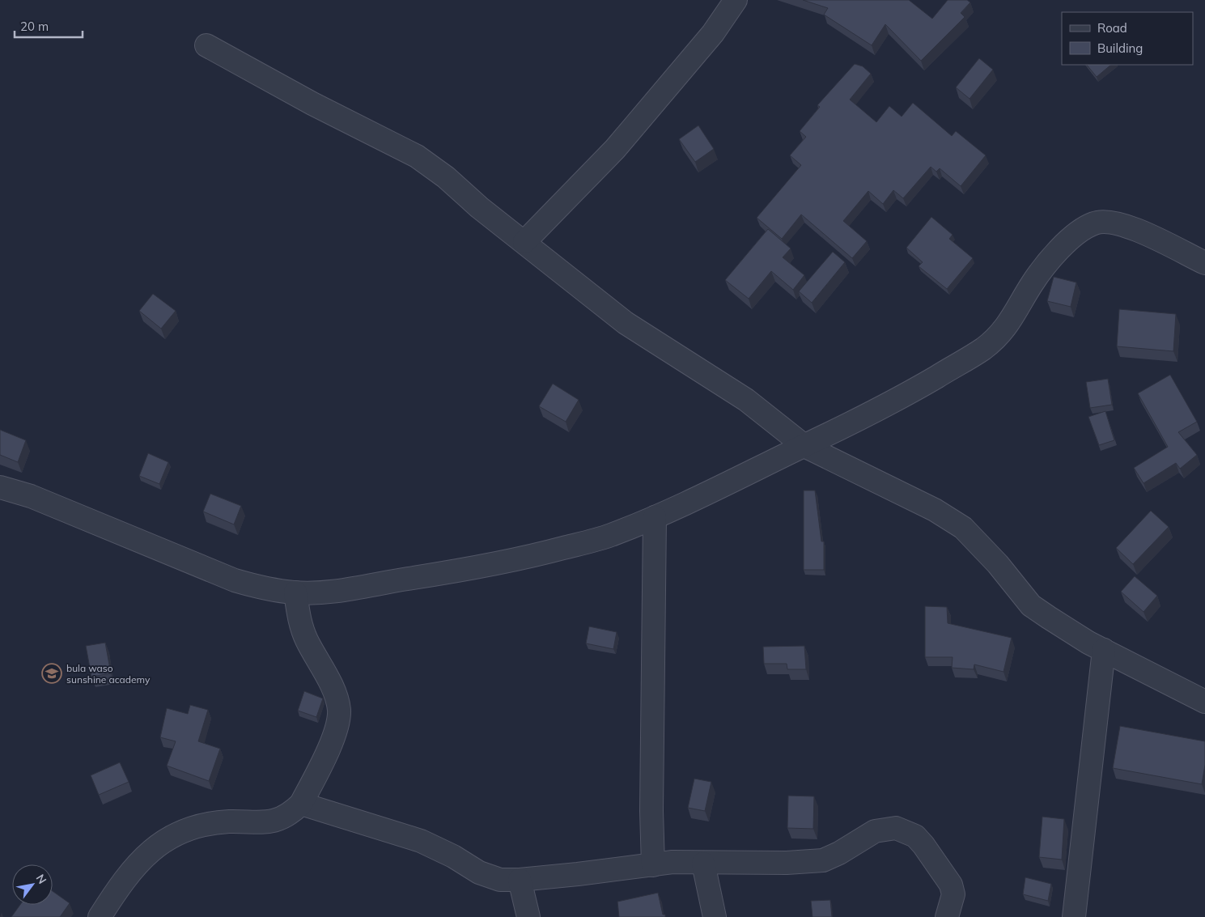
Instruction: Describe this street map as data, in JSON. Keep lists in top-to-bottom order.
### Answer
{
  "places": {
    "school or university": ["bula waso sunshine academy"]
  },
  "legend": ["Road", "Building"],
  "scale_bar": "20 m",
  "north": "top right"
}
